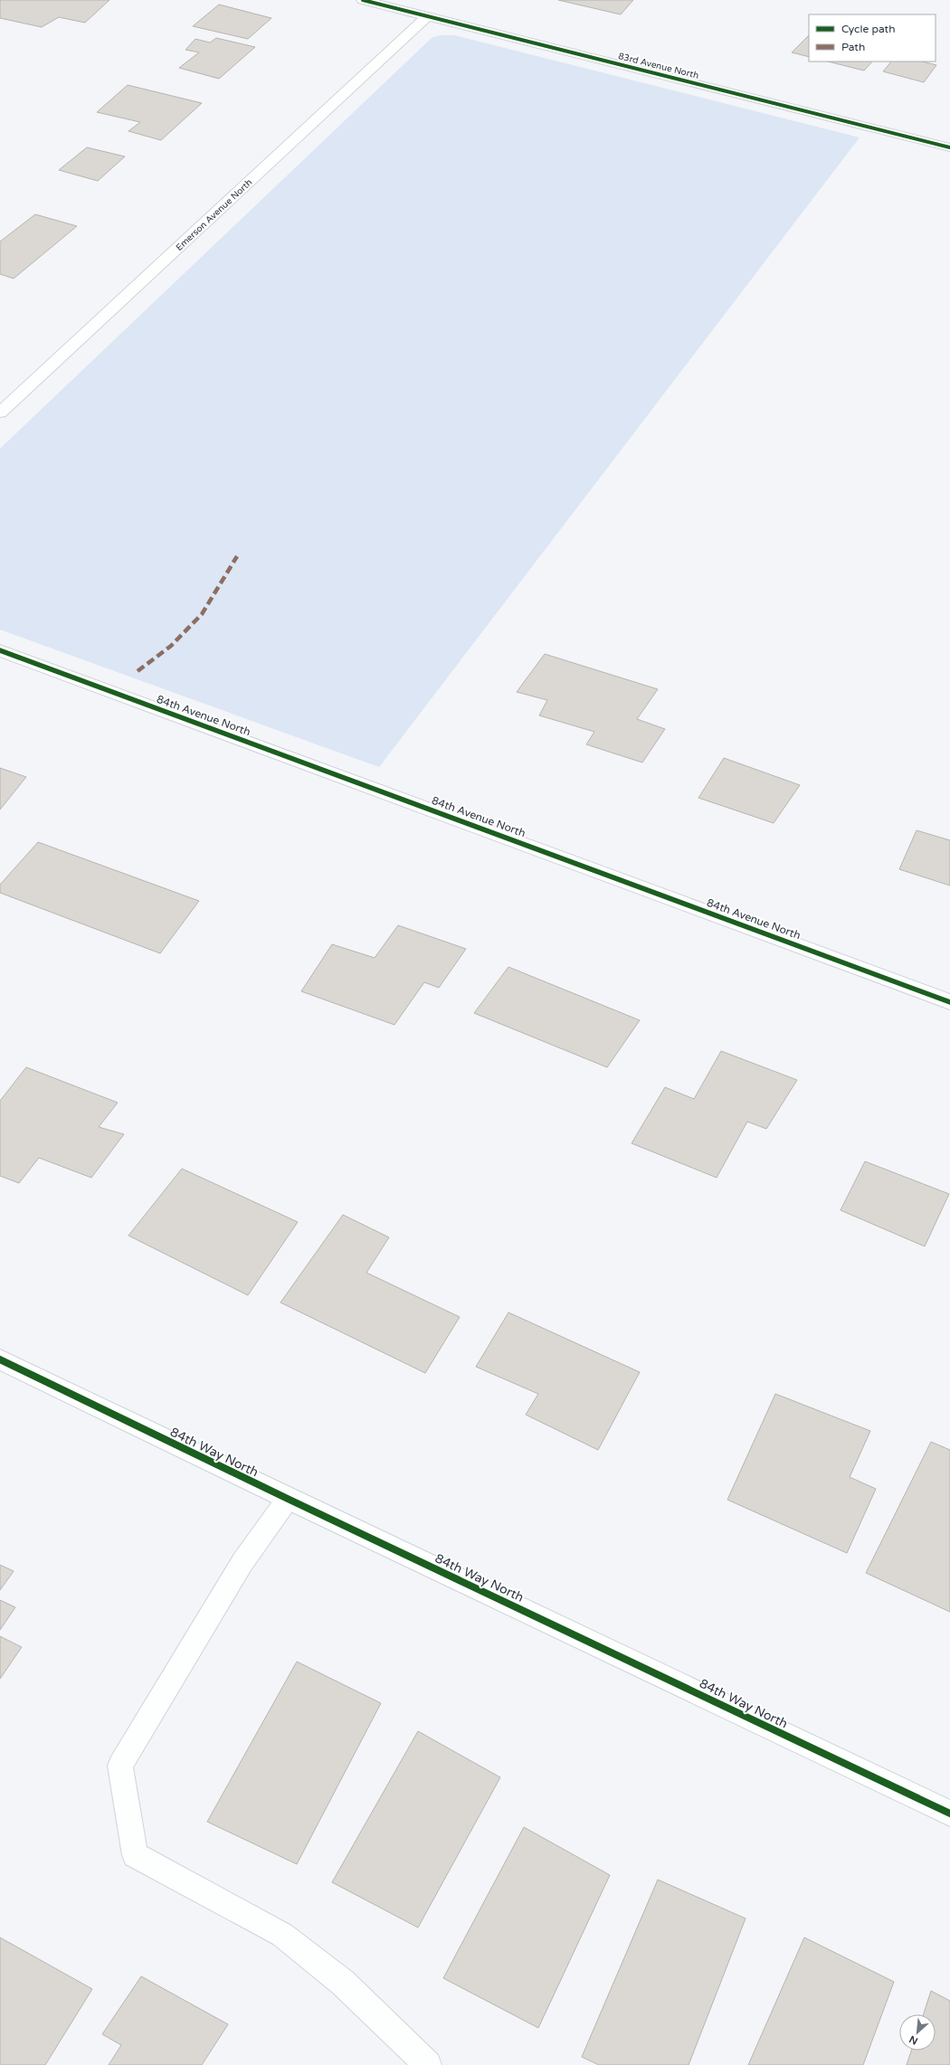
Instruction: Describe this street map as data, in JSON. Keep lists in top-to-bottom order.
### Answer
{
  "streets": {
    "street": [
      "83rd Avenue North",
      "Emerson Avenue North",
      "84th Avenue North",
      "84th Way North"
    ]
  },
  "crossings": [
    ["83rd Avenue North", "Emerson Avenue North"]
  ],
  "legend": ["Cycle path", "Path"],
  "north": "bottom left"
}
